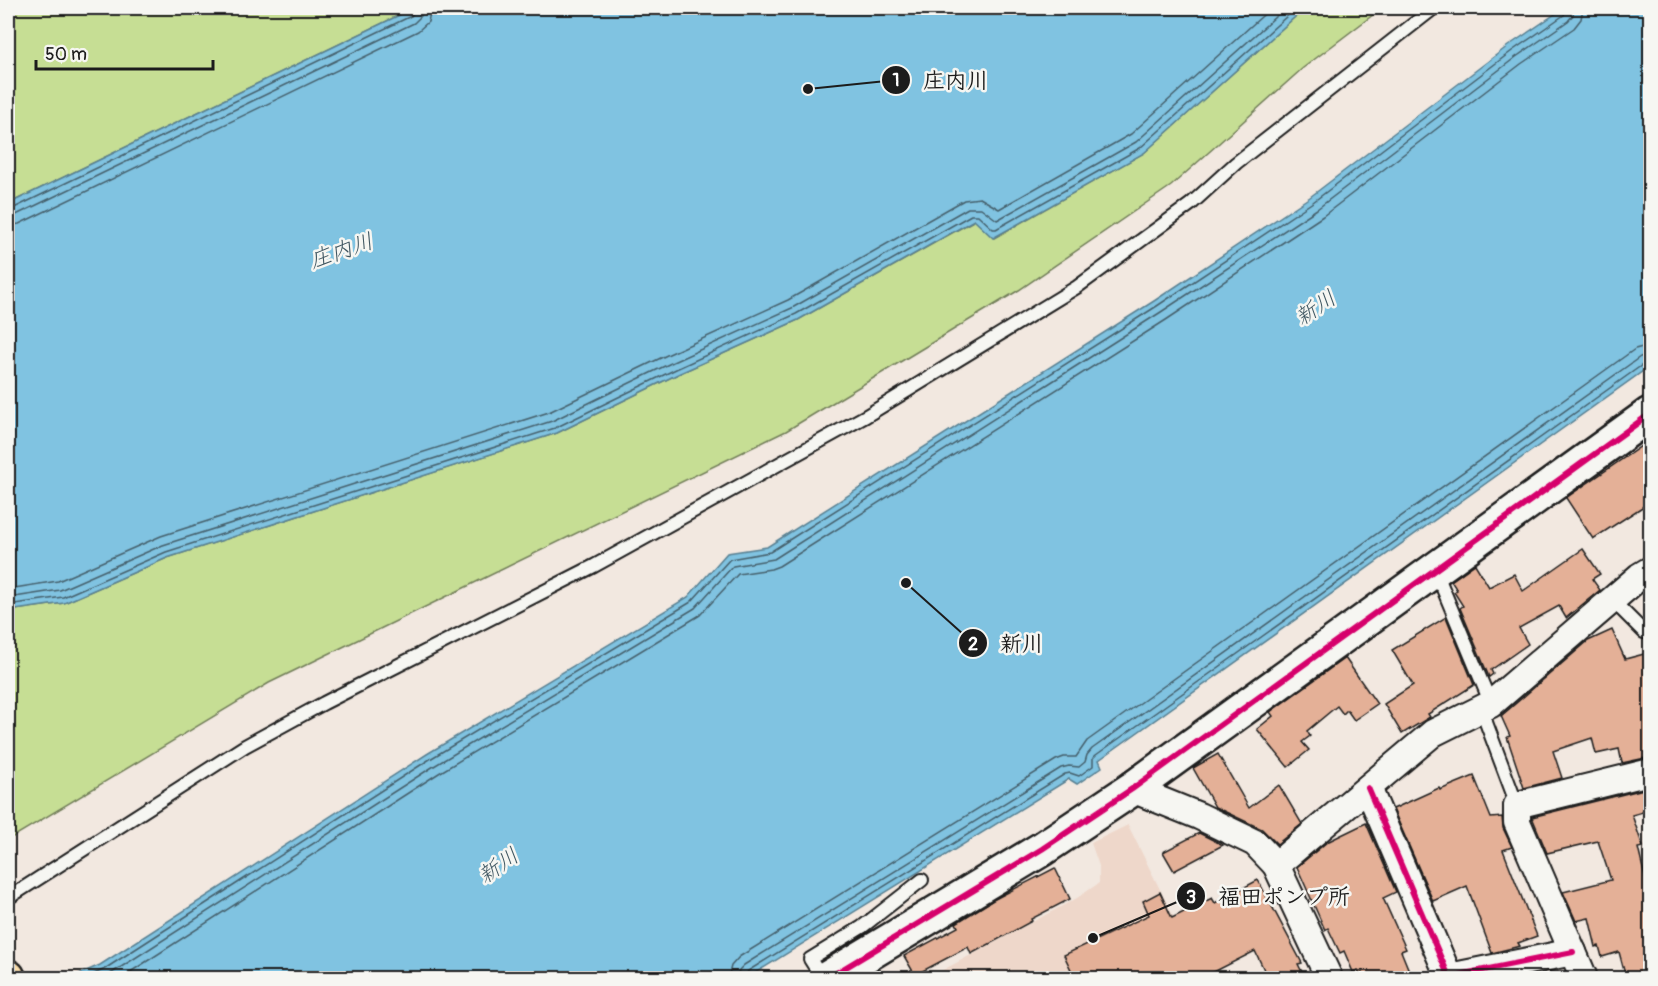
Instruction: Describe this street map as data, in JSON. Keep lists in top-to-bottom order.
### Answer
{
  "water": ["庄内川", "新川"],
  "places": ["庄内川", "新川", "福田ポンプ所"],
  "scale_bar": "50 m"
}
